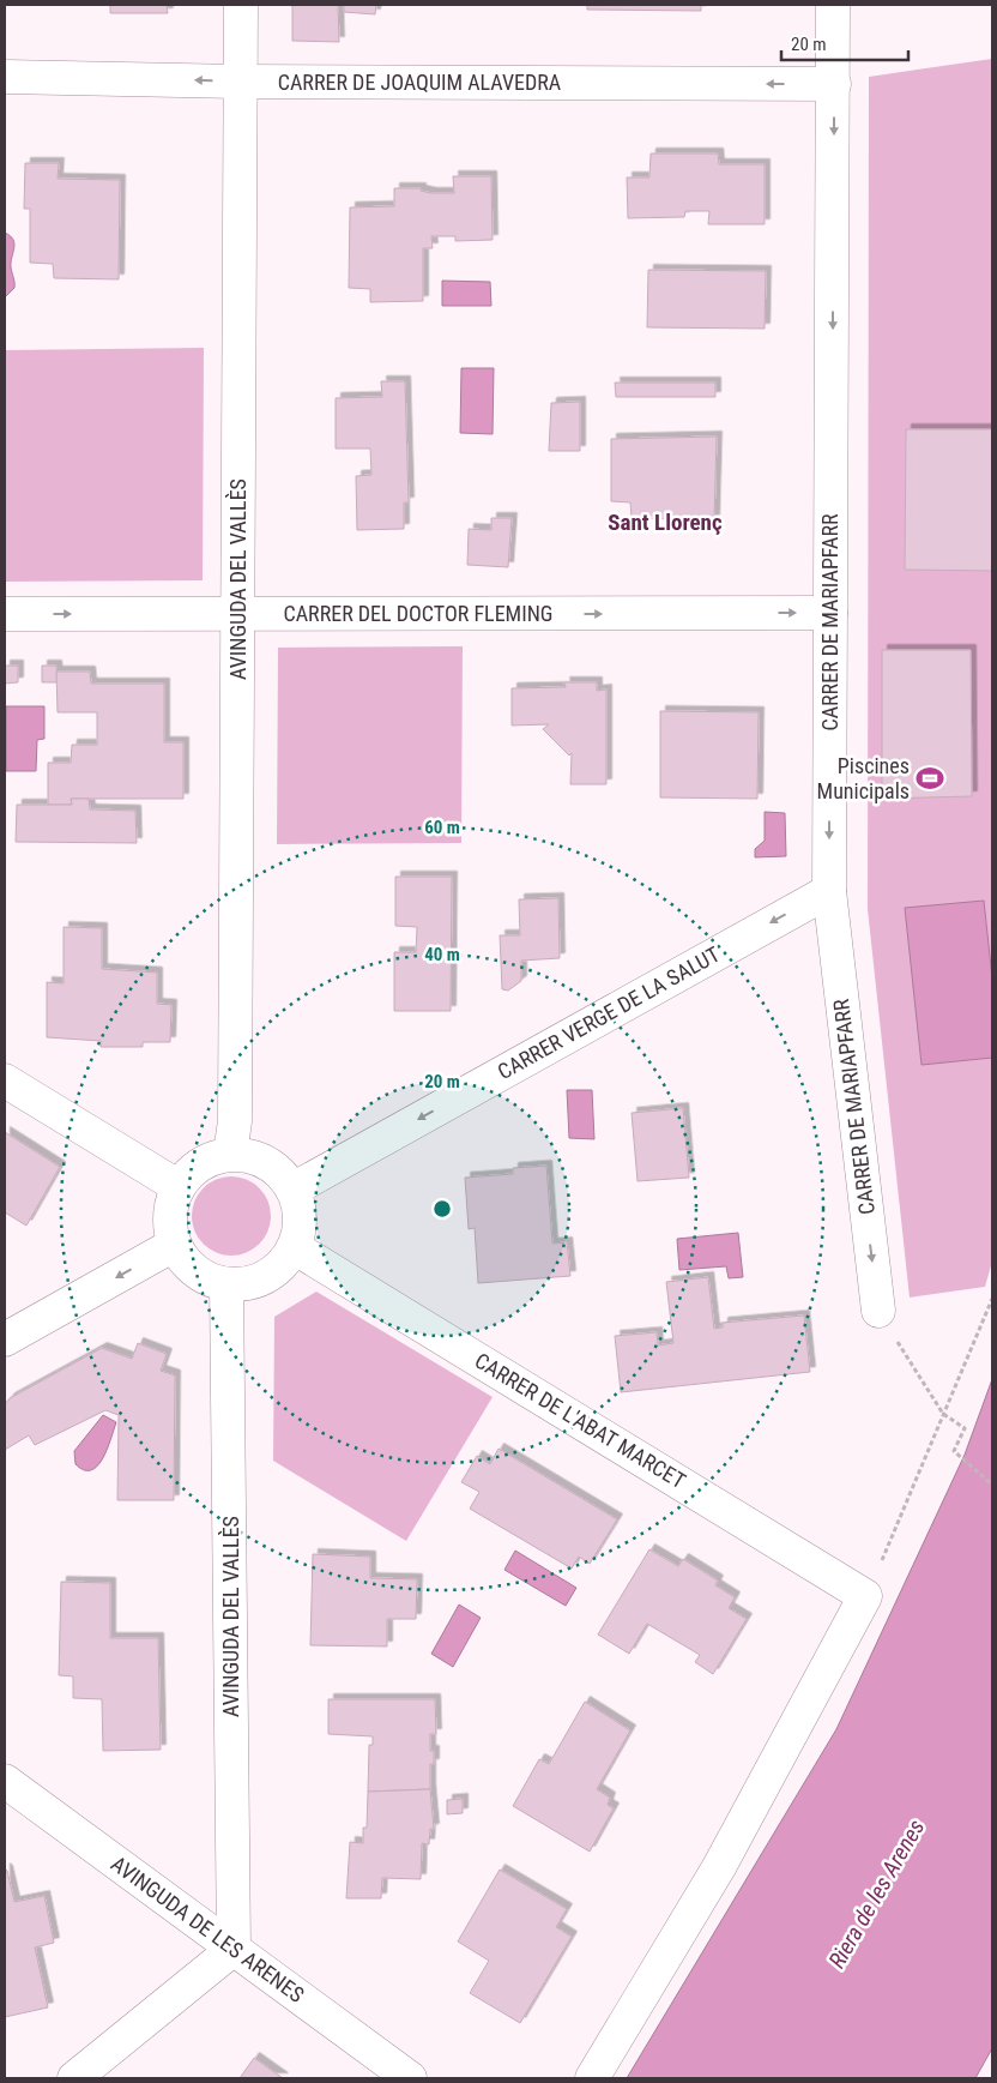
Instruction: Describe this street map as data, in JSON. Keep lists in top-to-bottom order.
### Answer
{
  "streets": {
    "street": [
      "CARRER DE JOAQUIM ALAVEDRA",
      "AVINGUDA DEL VALLÈS",
      "CARRER DEL DOCTOR FLEMING",
      "CARRER DE MARIAPFARR",
      "CARRER VERGE DE LA SALUT",
      "CARRER DE L'ABAT MARCET",
      "AVINGUDA DE LES ARENES"
    ]
  },
  "crossings": [
    ["CARRER DE JOAQUIM ALAVEDRA", "AVINGUDA DEL VALLÈS"],
    ["CARRER DE JOAQUIM ALAVEDRA", "CARRER DE MARIAPFARR"],
    ["AVINGUDA DEL VALLÈS", "CARRER DEL DOCTOR FLEMING"],
    ["AVINGUDA DEL VALLÈS", "CARRER VERGE DE LA SALUT"],
    ["AVINGUDA DEL VALLÈS", "CARRER DE L'ABAT MARCET"],
    ["AVINGUDA DEL VALLÈS", "AVINGUDA DE LES ARENES"],
    ["CARRER DEL DOCTOR FLEMING", "CARRER DE MARIAPFARR"],
    ["CARRER DE MARIAPFARR", "CARRER VERGE DE LA SALUT"],
    ["CARRER VERGE DE LA SALUT", "CARRER DE L'ABAT MARCET"]
  ],
  "one_way": [
    "CARRER DE JOAQUIM ALAVEDRA",
    "CARRER DEL DOCTOR FLEMING",
    "CARRER DE MARIAPFARR",
    "CARRER VERGE DE LA SALUT"
  ],
  "districts": ["Sant Llorenç"],
  "water": ["Riera de les Arenes"],
  "places": {
    "sports": ["Piscines Municipals"]
  },
  "scale_bar": "20 m",
  "rings": ["60 m", "40 m", "20 m"]
}
